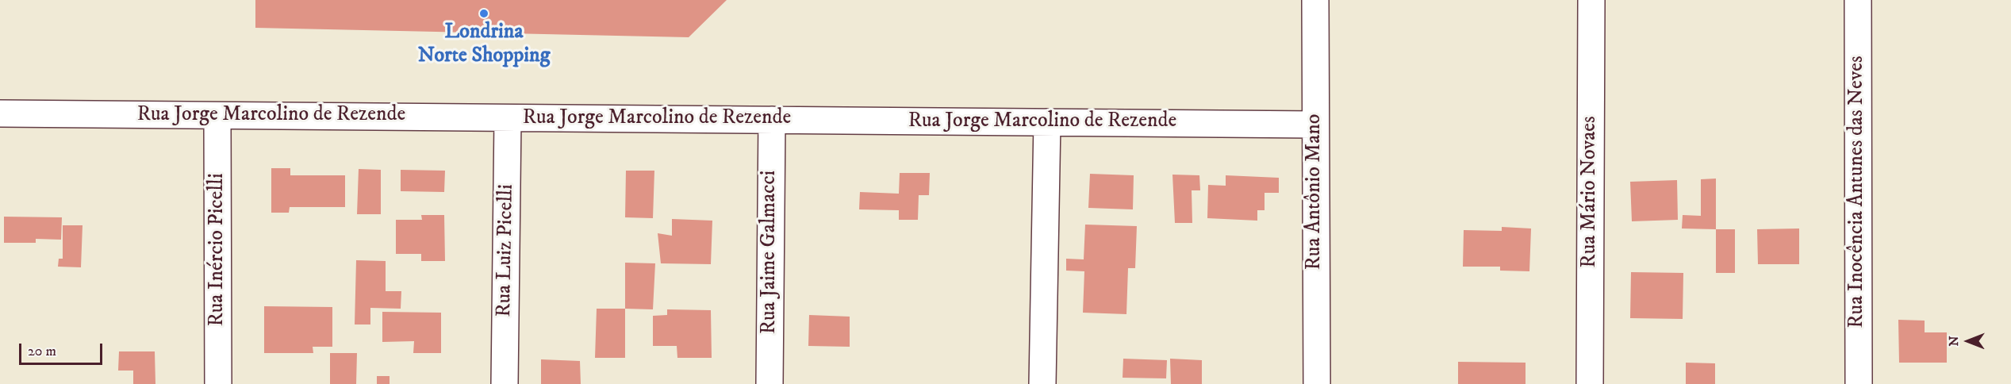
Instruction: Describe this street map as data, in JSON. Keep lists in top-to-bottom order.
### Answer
{
  "streets": {
    "street": [
      "Rua Jorge Marcolino de Rezende",
      "Rua Antônio Mano",
      "Rua Mário Novaes",
      "Rua Inocência Antunes das Neves",
      "Rua Inércio Picelli",
      "Rua Luiz Picelli",
      "Rua Jaime Galmacci"
    ]
  },
  "crossings": [
    ["Rua Jorge Marcolino de Rezende", "Rua Antônio Mano"],
    ["Rua Jorge Marcolino de Rezende", "Rua Inércio Picelli"],
    ["Rua Jorge Marcolino de Rezende", "Rua Luiz Picelli"],
    ["Rua Jorge Marcolino de Rezende", "Rua Jaime Galmacci"]
  ],
  "places": ["Londrina Norte Shopping"],
  "scale_bar": "20 m",
  "north": "left"
}
